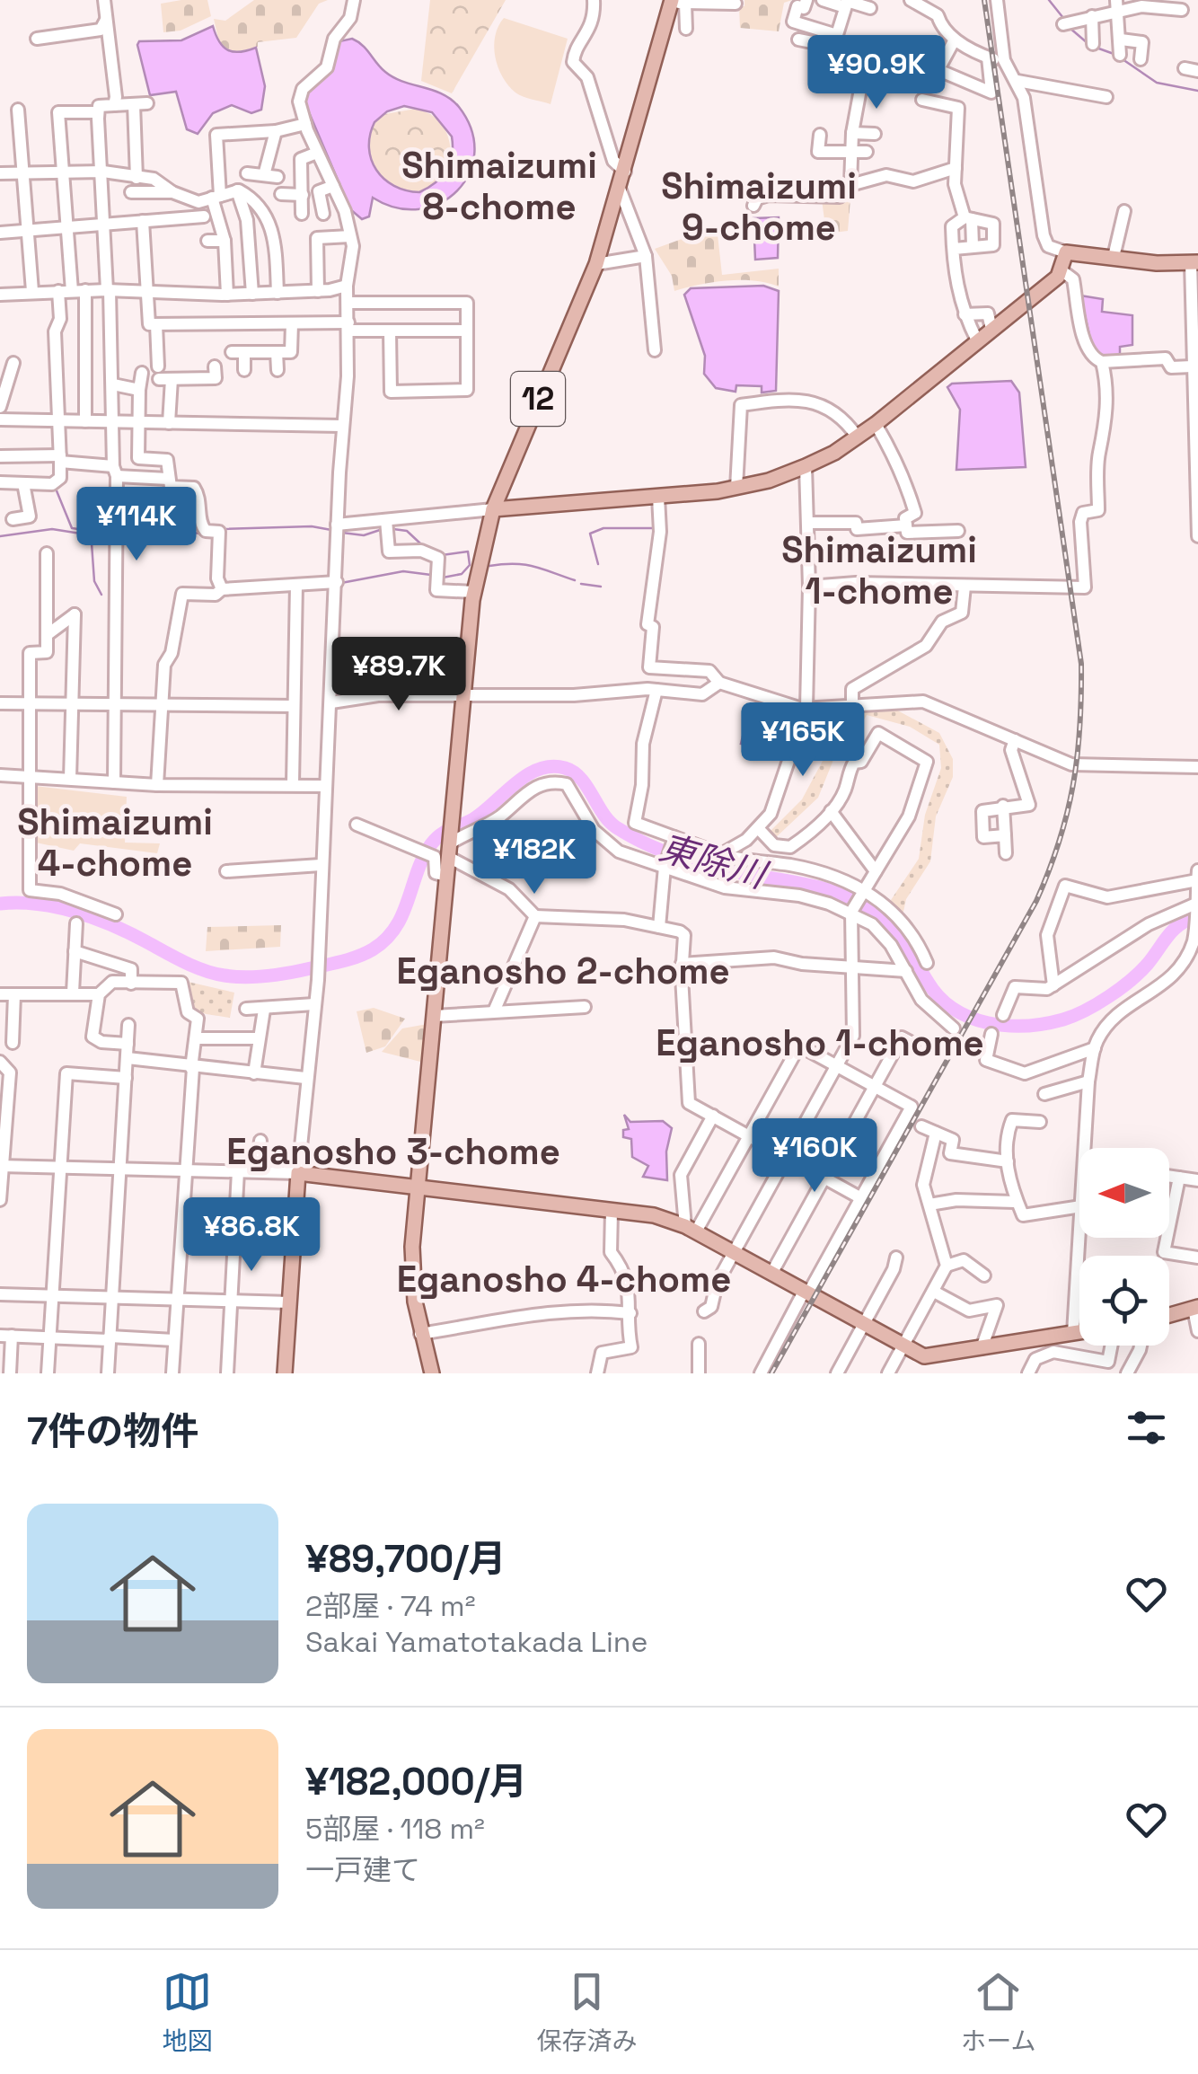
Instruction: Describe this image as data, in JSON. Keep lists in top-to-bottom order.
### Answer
{
  "streets": {
    "main road": ["12"]
  },
  "districts": [
    "Shimaizumi 8-chome",
    "Shimaizumi 9-chome",
    "Shimaizumi 1-chome",
    "Shimaizumi 4-chome",
    "Eganosho 2-chome",
    "Eganosho 1-chome",
    "Eganosho 3-chome",
    "Eganosho 4-chome"
  ],
  "water": ["東除川"],
  "north": "left",
  "page": {
    "price": [
      "¥90.9K",
      "¥114K",
      "¥89.7K",
      "¥165K",
      "¥182K",
      "¥160K",
      "¥86.8K"
    ],
    "heading": "7件の物件",
    "list": [
      {
        "name": "¥89,700/月",
        "note": "2部屋 · 74 m² · Sakai Yamatotakada Line"
      },
      {
        "name": "¥182,000/月",
        "note": "5部屋 · 118 m² · 一戸建て"
      }
    ],
    "tabs": ["地図", "保存済み", "ホーム"]
  }
}
